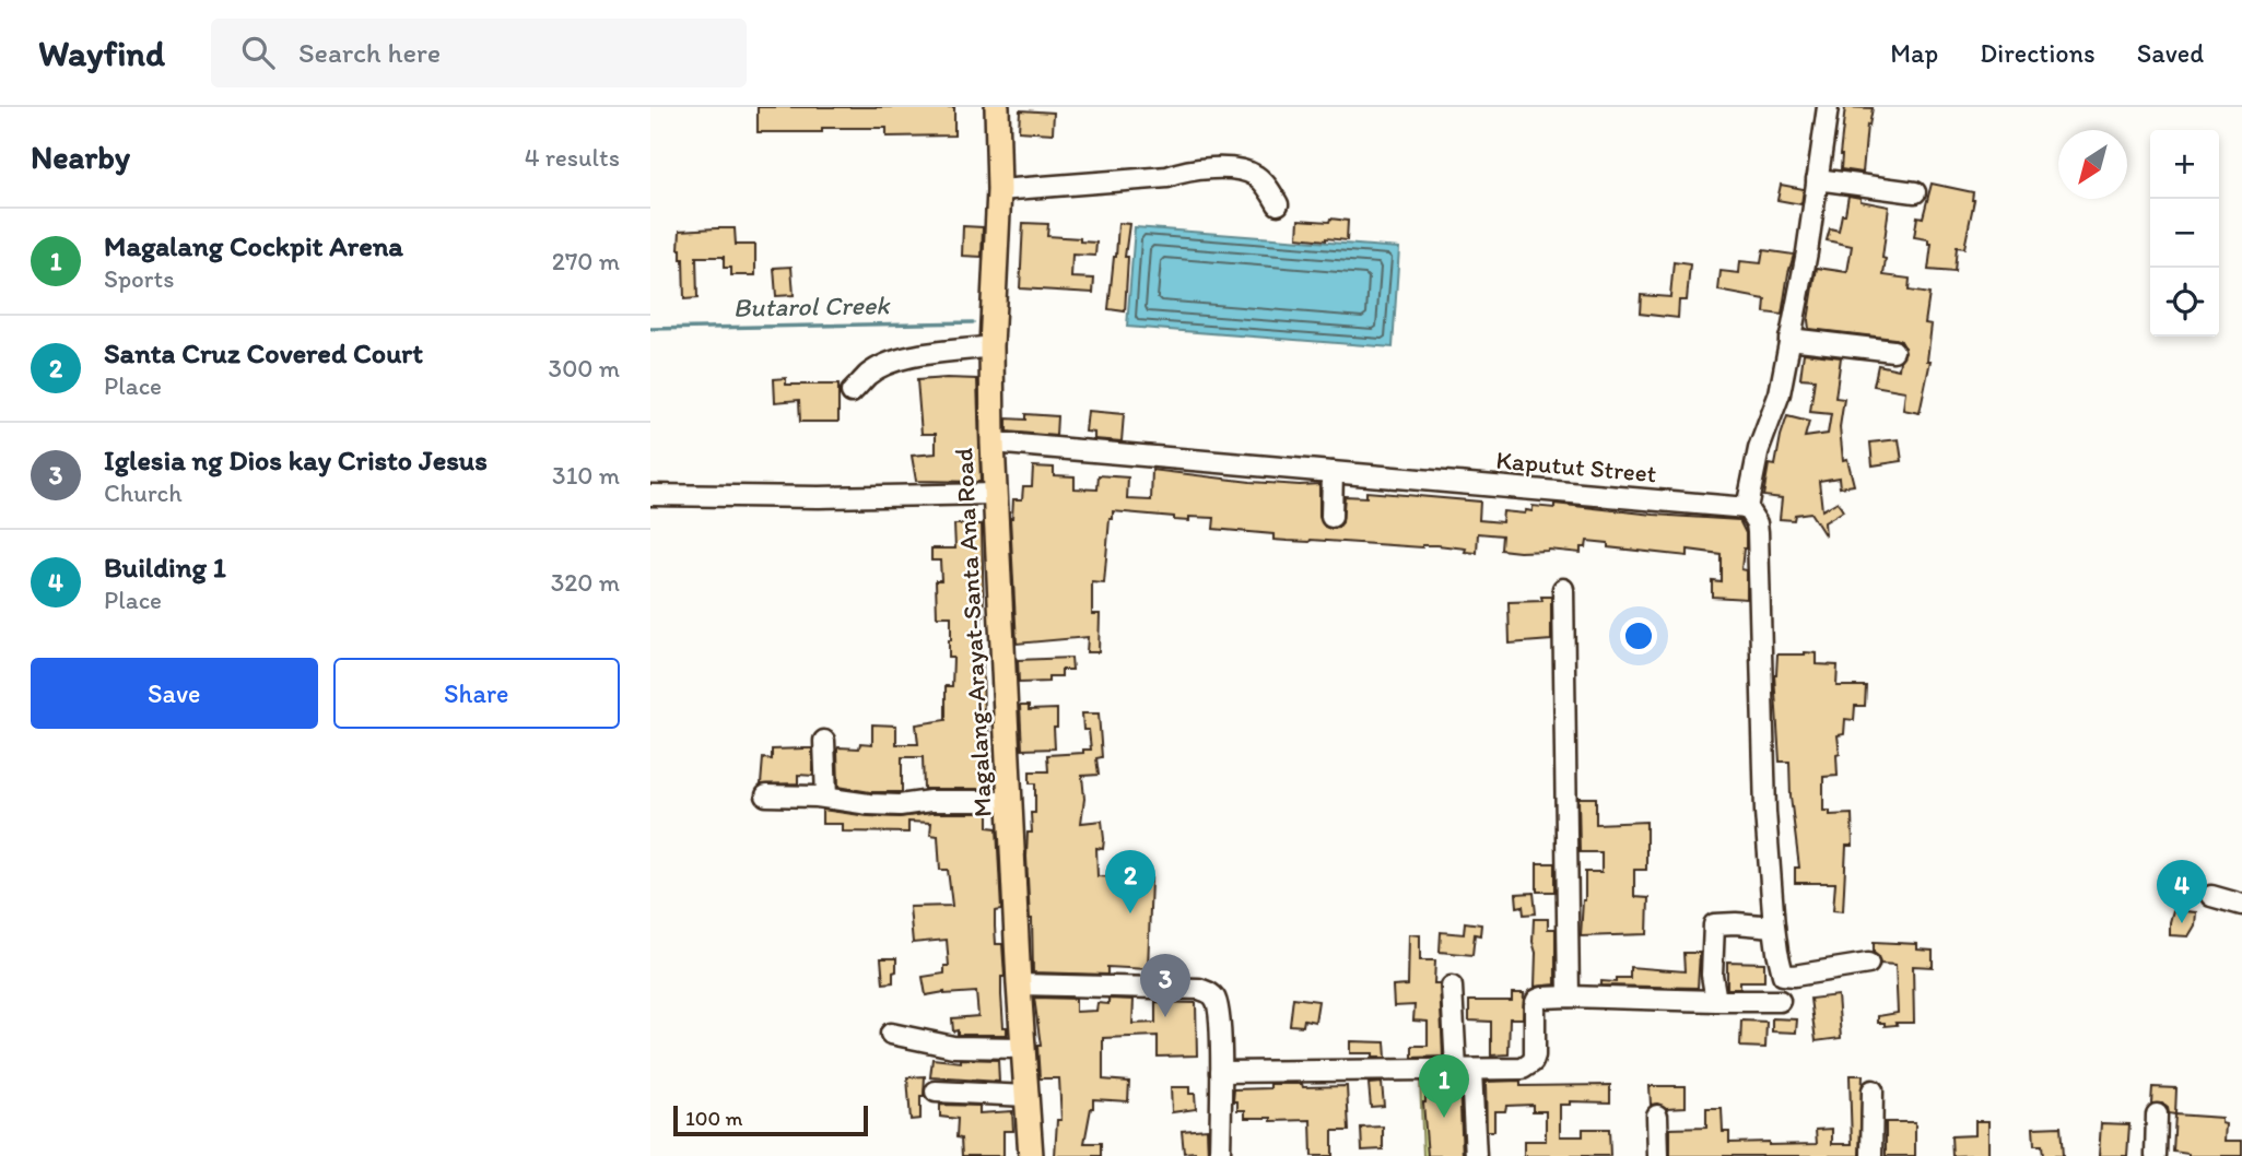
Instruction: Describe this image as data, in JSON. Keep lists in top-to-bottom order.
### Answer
{
  "streets": {
    "main road": ["Magalang-Arayat-Santa Ana Road"],
    "street": ["Kaputut Street"]
  },
  "crossings": [
    ["Kaputut Street", "Magalang-Arayat-Santa Ana Road"]
  ],
  "water": ["Butarol Creek"],
  "scale_bar": "100 m",
  "north": "bottom left",
  "page": {
    "header": "Wayfind",
    "search": "Search here",
    "nav": ["Map", "Directions", "Saved"],
    "heading": ["Nearby", "4 results"],
    "map_buttons": ["+", "−"],
    "list": [
      {
        "mark": "1",
        "name": "Magalang Cockpit Arena",
        "note": "Sports",
        "value": "270 m"
      },
      {
        "mark": "2",
        "name": "Santa Cruz Covered Court",
        "note": "Place",
        "value": "300 m"
      },
      {
        "mark": "3",
        "name": "Iglesia ng Dios kay Cristo Jesus",
        "note": "Church",
        "value": "310 m"
      },
      {
        "mark": "4",
        "name": "Building 1",
        "note": "Place",
        "value": "320 m"
      }
    ],
    "buttons": ["Save", "Share"],
    "pins": [
      "2",
      "4",
      "3",
      "1"
    ],
    "scale": "100 m"
  }
}
